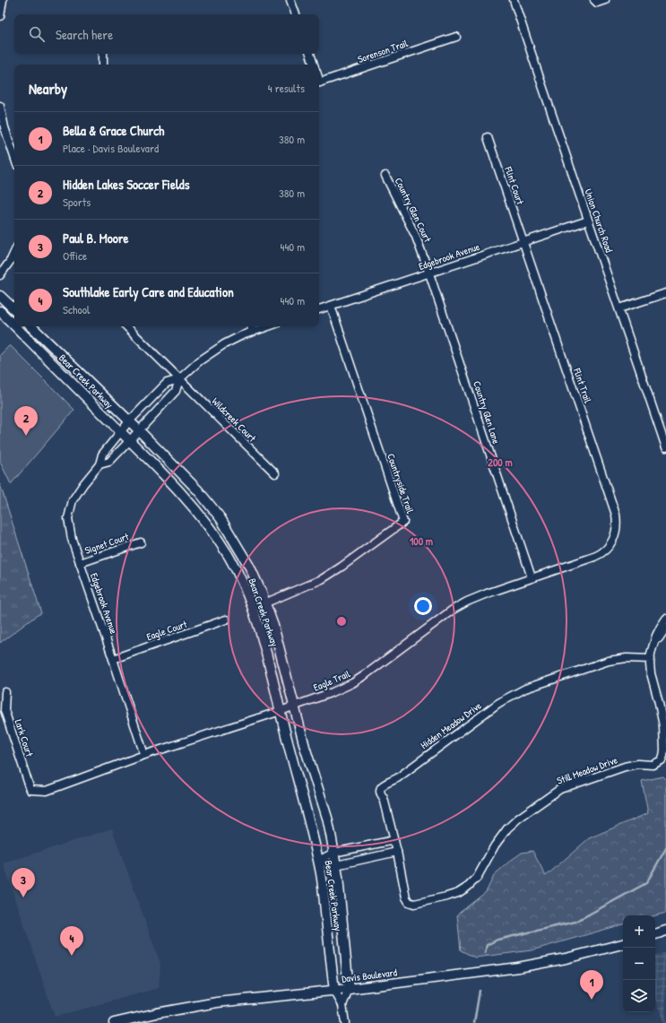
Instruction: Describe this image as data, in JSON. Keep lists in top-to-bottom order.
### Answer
{
  "streets": {
    "main road": ["Bear Creek Parkway", "Davis Boulevard"],
    "street": [
      "Sorenson Trail",
      "Flint Court",
      "Country Glen Court",
      "Union Church Road",
      "Edgebrook Avenue",
      "Flint Trail",
      "Country Glen Lane",
      "Wildcreek Court",
      "Countryside Trail",
      "Signet Court",
      "Eagle Court",
      "Eagle Trail",
      "Hidden Meadow Drive",
      "Lark Court",
      "Still Meadow Drive"
    ]
  },
  "crossings": [
    ["Flint Court", "Edgebrook Avenue"],
    ["Flint Court", "Flint Trail"],
    ["Country Glen Court", "Edgebrook Avenue"],
    ["Country Glen Court", "Country Glen Lane"],
    ["Union Church Road", "Edgebrook Avenue"],
    ["Edgebrook Avenue", "Bear Creek Parkway"],
    ["Edgebrook Avenue", "Flint Trail"],
    ["Edgebrook Avenue", "Country Glen Lane"],
    ["Edgebrook Avenue", "Wildcreek Court"],
    ["Edgebrook Avenue", "Countryside Trail"],
    ["Edgebrook Avenue", "Signet Court"],
    ["Edgebrook Avenue", "Eagle Court"],
    ["Edgebrook Avenue", "Eagle Trail"],
    ["Bear Creek Parkway", "Countryside Trail"],
    ["Bear Creek Parkway", "Eagle Trail"],
    ["Bear Creek Parkway", "Davis Boulevard"],
    ["Flint Trail", "Eagle Trail"],
    ["Country Glen Lane", "Eagle Trail"],
    ["Eagle Trail", "Lark Court"],
    ["Hidden Meadow Drive", "Still Meadow Drive"]
  ],
  "page": {
    "search": "Search here",
    "heading": ["Nearby", "4 results"],
    "list": [
      {
        "mark": "1",
        "name": "Bella & Grace Church",
        "note": "Place · Davis Boulevard",
        "value": "380 m"
      },
      {
        "mark": "2",
        "name": "Hidden Lakes Soccer Fields",
        "note": "Sports",
        "value": "380 m"
      },
      {
        "mark": "3",
        "name": "Paul B. Moore",
        "note": "Office",
        "value": "440 m"
      },
      {
        "mark": "4",
        "name": "Southlake Early Care and Education",
        "note": "School",
        "value": "440 m"
      }
    ],
    "pins": [
      "2",
      "3",
      "4",
      "1"
    ],
    "map_buttons": ["+", "−"]
  },
  "rings": ["200 m", "100 m"]
}
